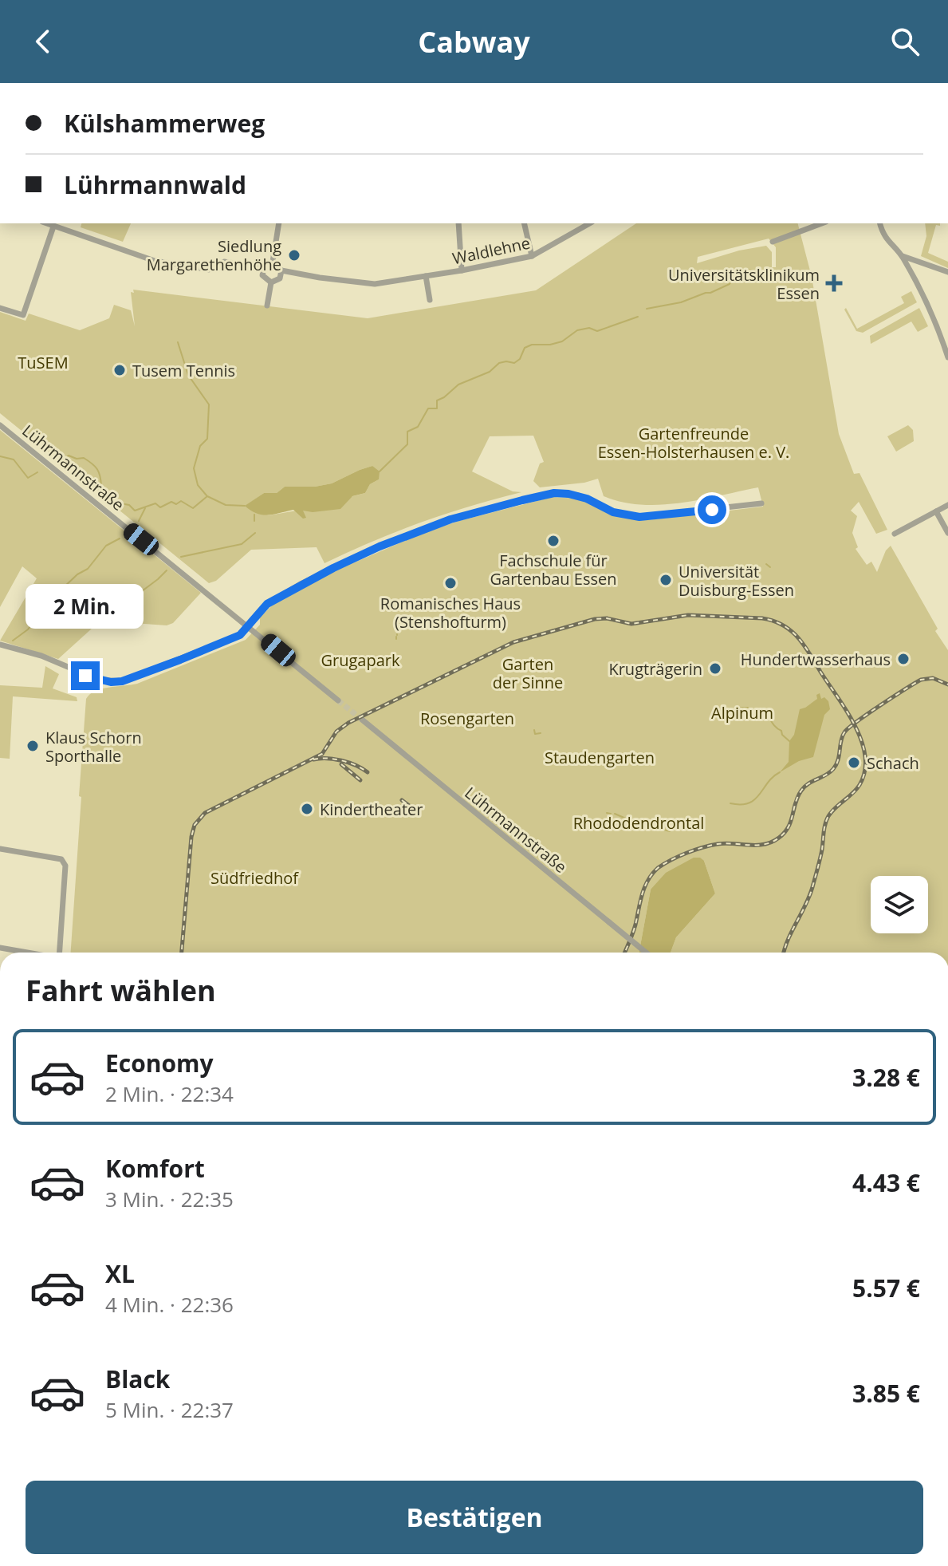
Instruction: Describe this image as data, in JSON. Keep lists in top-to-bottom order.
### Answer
{
  "streets": {
    "street": ["Waldlehne", "Lührmannstraße"]
  },
  "parks": [
    "TuSEM",
    "Gartenfreunde Essen-Holsterhausen e. V.",
    "Grugapark",
    "Garten der Sinne",
    "Alpinum",
    "Rosengarten",
    "Staudengarten",
    "Rhododendrontal",
    "Südfriedhof"
  ],
  "places": {
    "other": [
      "Siedlung Margarethenhöhe",
      "Tusem Tennis",
      "Fachschule für Gartenbau Essen",
      "Universität Duisburg-Essen",
      "Romanisches Haus (Stenshofturm)",
      "Hundertwasserhaus",
      "Krugträgerin",
      "Klaus Schorn Sporthalle",
      "Schach",
      "Kindertheater"
    ],
    "health": ["Universitätsklinikum Essen"]
  },
  "page": {
    "header": "Cabway",
    "banner": ["Külshammerweg", "Lührmannwald"],
    "bubble": "2 Min.",
    "heading": "Fahrt wählen",
    "list": [
      {
        "name": "Economy",
        "note": "2 Min. · 22:34",
        "value": "3.28 €"
      },
      {
        "name": "Komfort",
        "note": "3 Min. · 22:35",
        "value": "4.43 €"
      },
      {
        "name": "XL",
        "note": "4 Min. · 22:36",
        "value": "5.57 €"
      },
      {
        "name": "Black",
        "note": "5 Min. · 22:37",
        "value": "3.85 €"
      }
    ],
    "buttons": "Bestätigen"
  }
}
